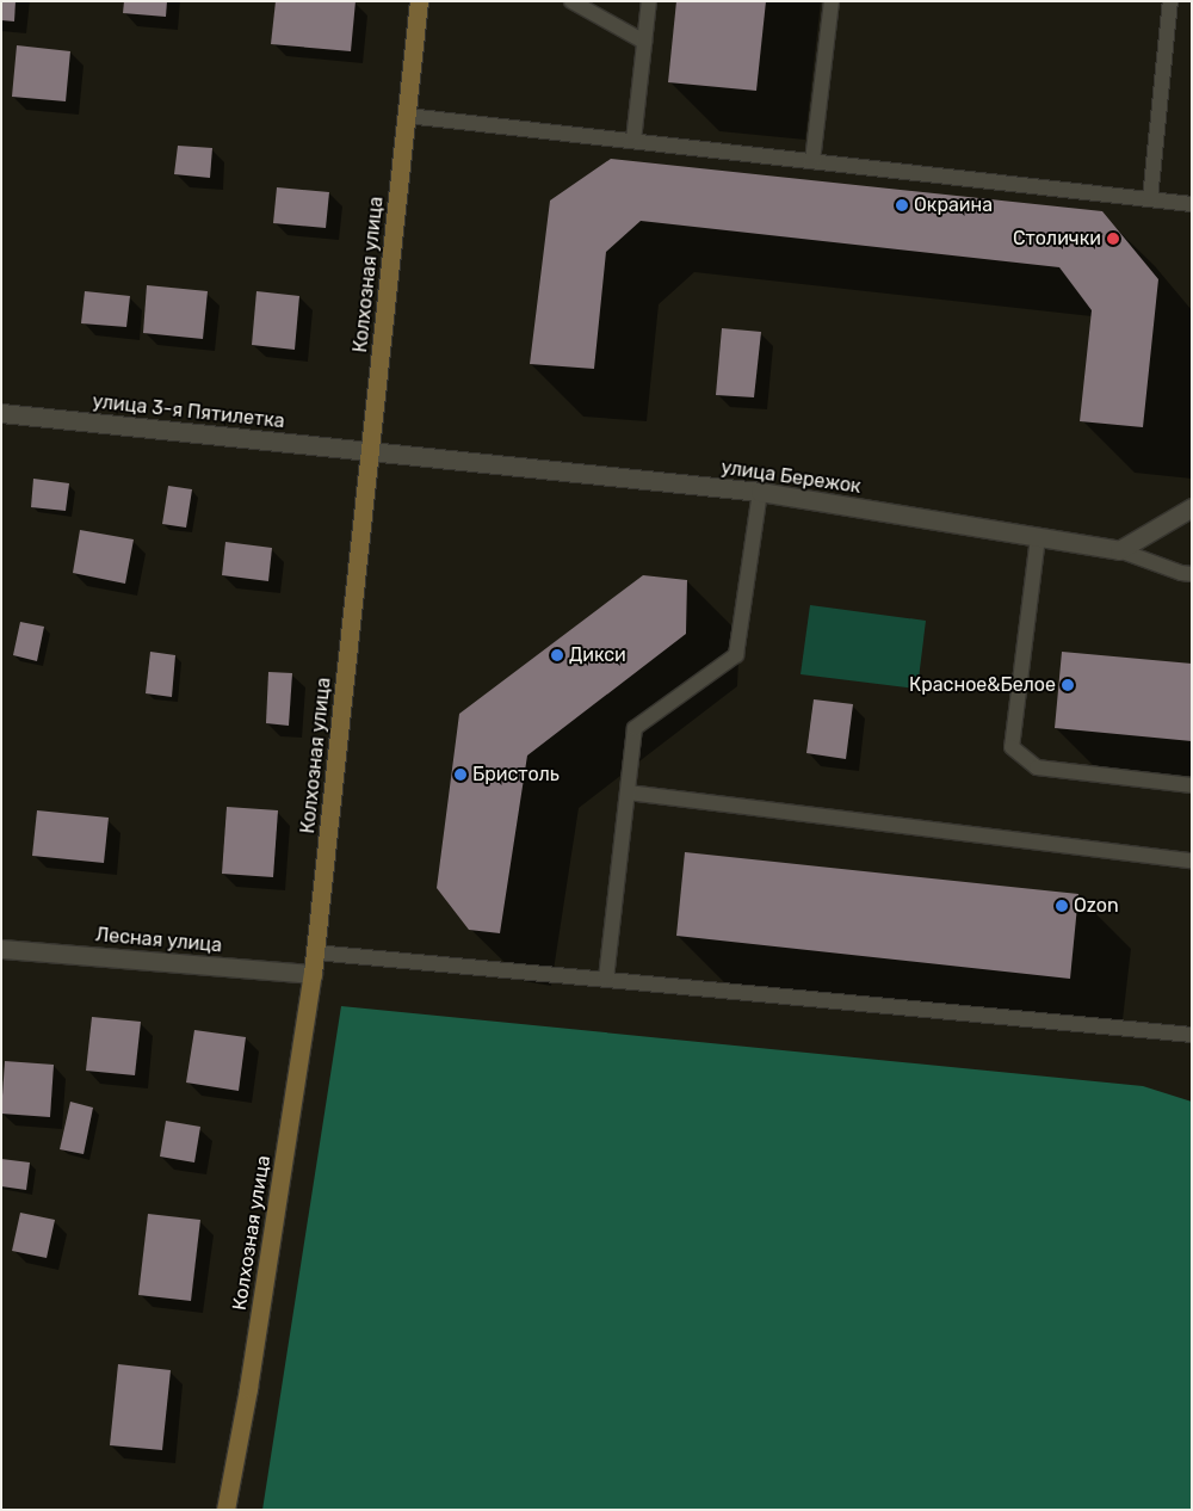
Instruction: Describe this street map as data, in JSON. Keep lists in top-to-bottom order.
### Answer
{
  "streets": {
    "street": [
      "Колхозная улица",
      "улица 3-я Пятилетка",
      "улица Бережок",
      "Лесная улица"
    ]
  },
  "crossings": [
    ["Колхозная улица", "улица 3-я Пятилетка"],
    ["Колхозная улица", "улица Бережок"],
    ["Колхозная улица", "Лесная улица"],
    ["улица 3-я Пятилетка", "улица Бережок"]
  ],
  "places": [
    "Окраина",
    "Столички",
    "Дикси",
    "Красное&Белое",
    "Бристоль",
    "Ozon"
  ]
}
